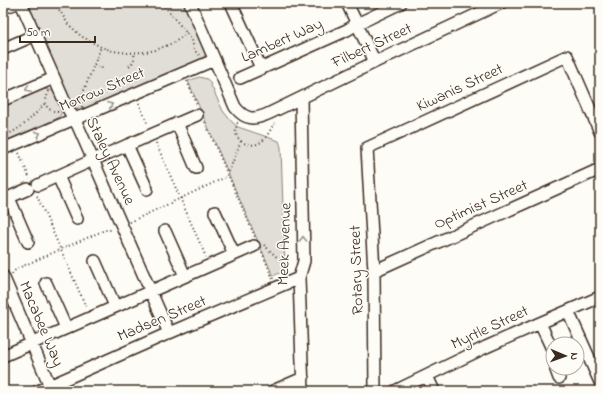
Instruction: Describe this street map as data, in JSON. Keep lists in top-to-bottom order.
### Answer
{
  "streets": {
    "street": [
      "Lambert Way",
      "Filbert Street",
      "Kiwanis Street",
      "Morrow Street",
      "Staley Avenue",
      "Optimist Street",
      "Meek Avenue",
      "Rotary Street",
      "Madsen Street",
      "Macabee Way",
      "Myrtle Street"
    ]
  },
  "crossings": [
    ["Filbert Street", "Meek Avenue"],
    ["Kiwanis Street", "Rotary Street"],
    ["Morrow Street", "Staley Avenue"],
    ["Staley Avenue", "Madsen Street"],
    ["Optimist Street", "Rotary Street"],
    ["Meek Avenue", "Madsen Street"],
    ["Madsen Street", "Macabee Way"]
  ],
  "one_way": ["Meek Avenue"],
  "scale_bar": "50 m",
  "north": "right"
}
